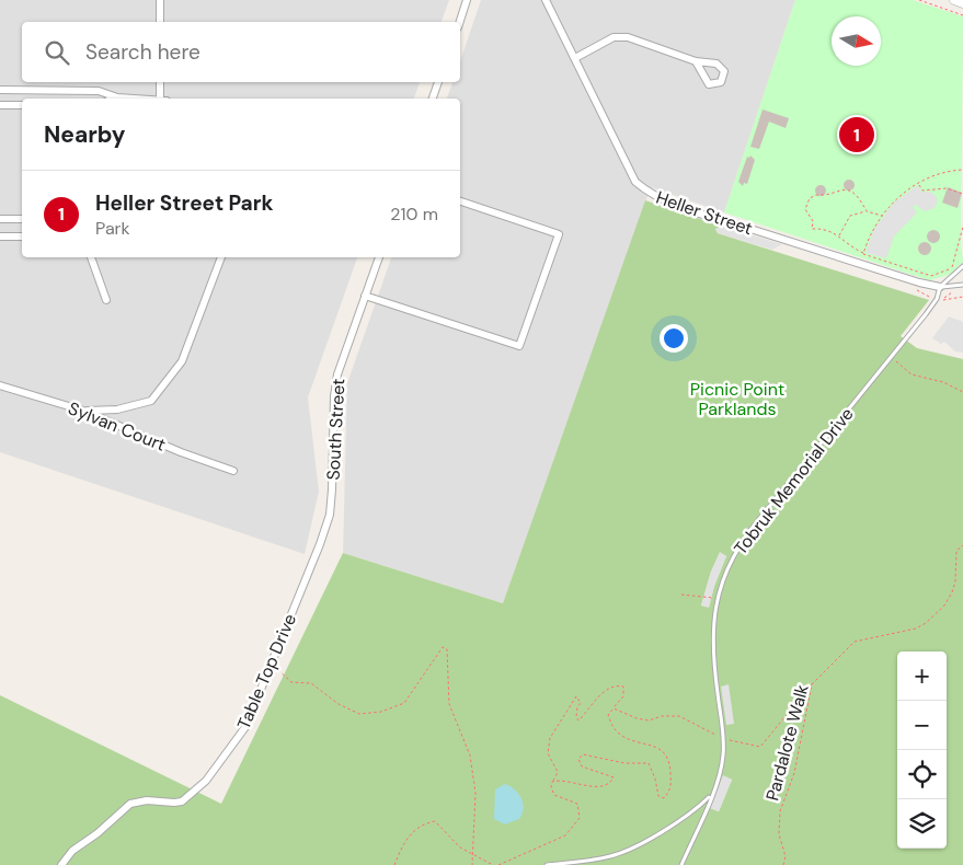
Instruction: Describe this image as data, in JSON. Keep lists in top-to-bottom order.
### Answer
{
  "streets": {
    "street": [
      "Heller Street",
      "Sylvan Court",
      "South Street",
      "Table Top Drive"
    ],
    "lane": ["Tobruk Memorial Drive"],
    "path": ["Pardalote Walk"]
  },
  "crossings": [
    ["Heller Street", "Tobruk Memorial Drive"],
    ["South Street", "Table Top Drive"]
  ],
  "parks": ["Picnic Point Parklands"],
  "north": "right",
  "page": {
    "search": "Search here",
    "heading": "Nearby",
    "pins": "1",
    "list": [
      {
        "mark": "1",
        "name": "Heller Street Park",
        "note": "Park",
        "value": "210 m"
      }
    ],
    "map_buttons": ["+", "−"]
  }
}
